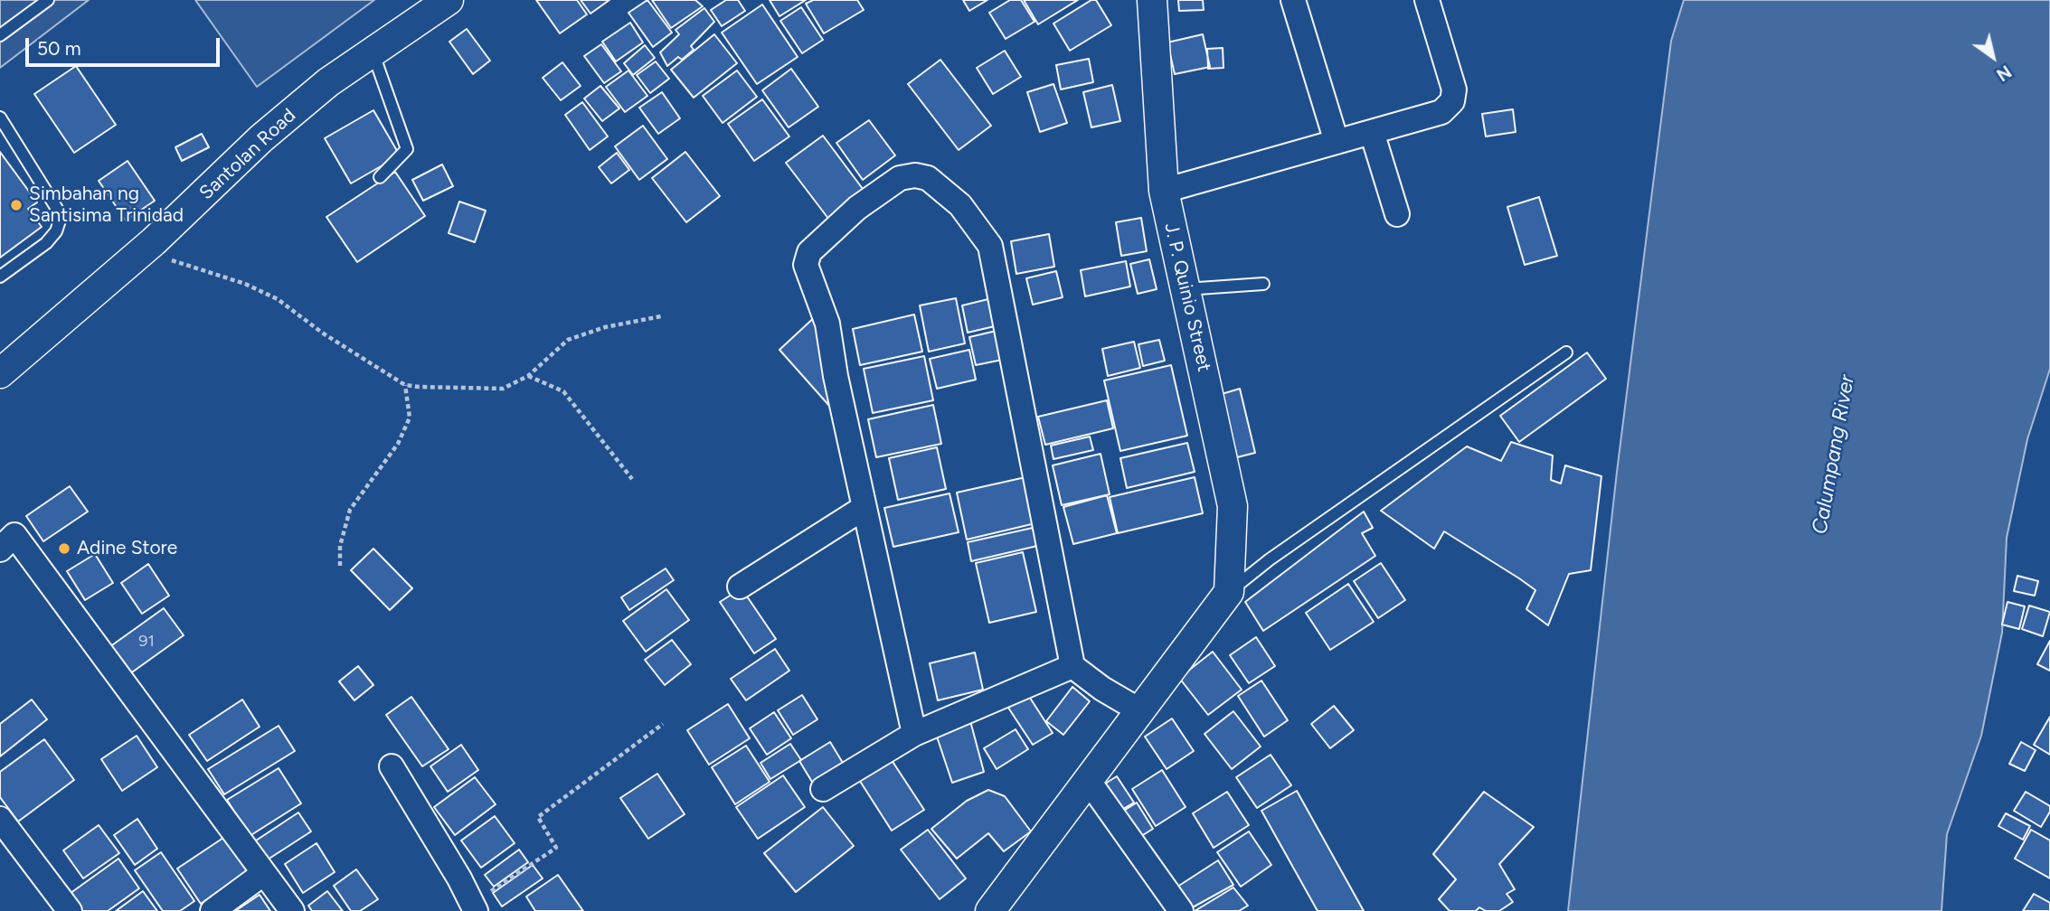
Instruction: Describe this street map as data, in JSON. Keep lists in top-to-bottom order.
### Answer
{
  "streets": {
    "street": ["Santolan Road", "J. P. Quinio Street"]
  },
  "water": ["Calumpang River"],
  "places": ["Simbahan ng Santisima Trinidad", "Adine Store"],
  "house_numbers": ["91"],
  "scale_bar": "50 m",
  "north": "bottom right"
}
